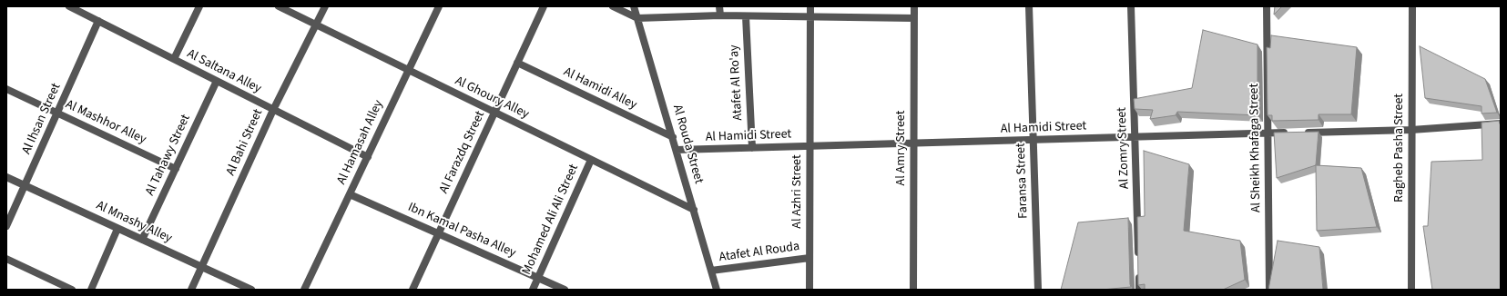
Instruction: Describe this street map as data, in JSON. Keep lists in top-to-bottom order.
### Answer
{
  "streets": {
    "street": [
      "Al Saltana Alley",
      "Atafet Al Ro'ay",
      "Al Hamidi Alley",
      "Al Ghoury Alley",
      "Al Ihsan Street",
      "Al Mashhor Alley",
      "Al Hamidi Street",
      "Al Bahi Street",
      "Al Hamasah Alley",
      "Al Rouda Street",
      "Al Amry Street",
      "Al Zomry Street",
      "Al Sheikh Khafaga Street",
      "Ragheb Pasha Street",
      "Al Farazdq Street",
      "Al Tahawy Street",
      "Faransa Street",
      "Al Azhri Street",
      "Mohamed Ali Ali Street",
      "Al Mnashy Alley",
      "Ibn Kamal Pasha Alley",
      "Atafet Al Rouda"
    ]
  },
  "crossings": [
    ["Al Saltana Alley", "Al Ihsan Street"],
    ["Al Saltana Alley", "Al Bahi Street"],
    ["Al Saltana Alley", "Al Hamasah Alley"],
    ["Al Saltana Alley", "Al Tahawy Street"],
    ["Atafet Al Ro'ay", "Al Hamidi Street"],
    ["Al Hamidi Alley", "Al Rouda Street"],
    ["Al Hamidi Alley", "Al Farazdq Street"],
    ["Al Ghoury Alley", "Al Bahi Street"],
    ["Al Ghoury Alley", "Al Hamasah Alley"],
    ["Al Ghoury Alley", "Al Rouda Street"],
    ["Al Ghoury Alley", "Al Farazdq Street"],
    ["Al Ghoury Alley", "Mohamed Ali Ali Street"],
    ["Al Ihsan Street", "Al Mashhor Alley"],
    ["Al Ihsan Street", "Al Mnashy Alley"],
    ["Al Mashhor Alley", "Al Tahawy Street"],
    ["Al Hamidi Street", "Al Rouda Street"],
    ["Al Hamidi Street", "Al Amry Street"],
    ["Al Hamidi Street", "Al Zomry Street"],
    ["Al Hamidi Street", "Al Sheikh Khafaga Street"],
    ["Al Hamidi Street", "Faransa Street"],
    ["Al Hamidi Street", "Al Azhri Street"],
    ["Al Bahi Street", "Al Mnashy Alley"],
    ["Al Hamasah Alley", "Ibn Kamal Pasha Alley"],
    ["Al Rouda Street", "Atafet Al Rouda"],
    ["Al Farazdq Street", "Ibn Kamal Pasha Alley"],
    ["Al Tahawy Street", "Al Mnashy Alley"],
    ["Al Azhri Street", "Atafet Al Rouda"],
    ["Mohamed Ali Ali Street", "Ibn Kamal Pasha Alley"]
  ]
}
